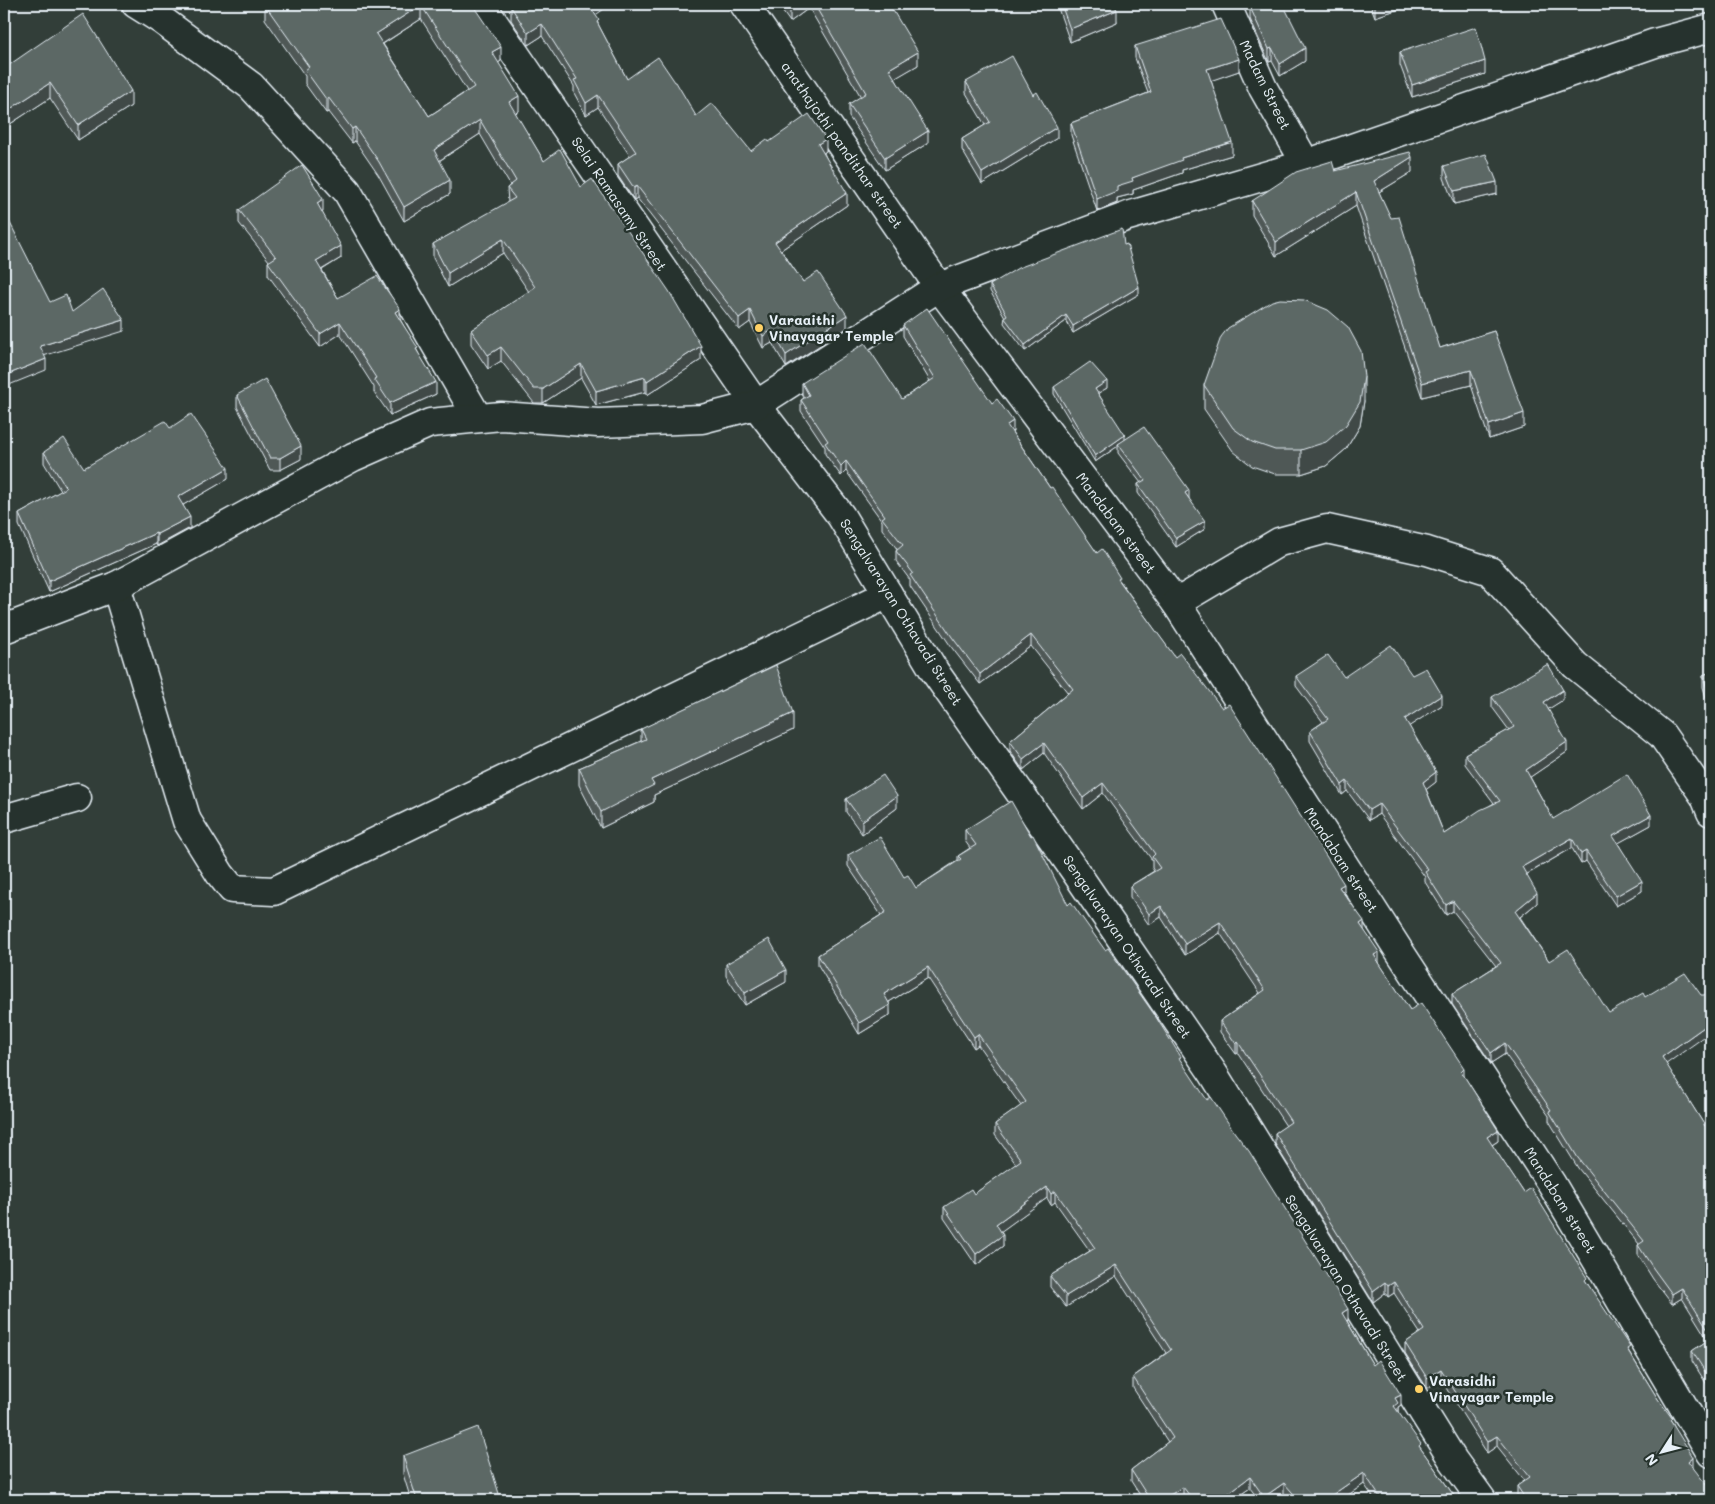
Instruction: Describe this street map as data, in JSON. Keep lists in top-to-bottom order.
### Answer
{
  "streets": {
    "street": [
      "Madam Street",
      "anathajothi pandithar street",
      "Selai Ramasamy Street",
      "Mandabam street",
      "Sengalvarayan Othavadi Street"
    ]
  },
  "crossings": [
    ["anathajothi pandithar street", "Mandabam street"],
    ["Selai Ramasamy Street", "Sengalvarayan Othavadi Street"]
  ],
  "places": ["Varaaithi Vinayagar Temple", "Varasidhi Vinayagar Temple"],
  "north": "bottom left"
}
